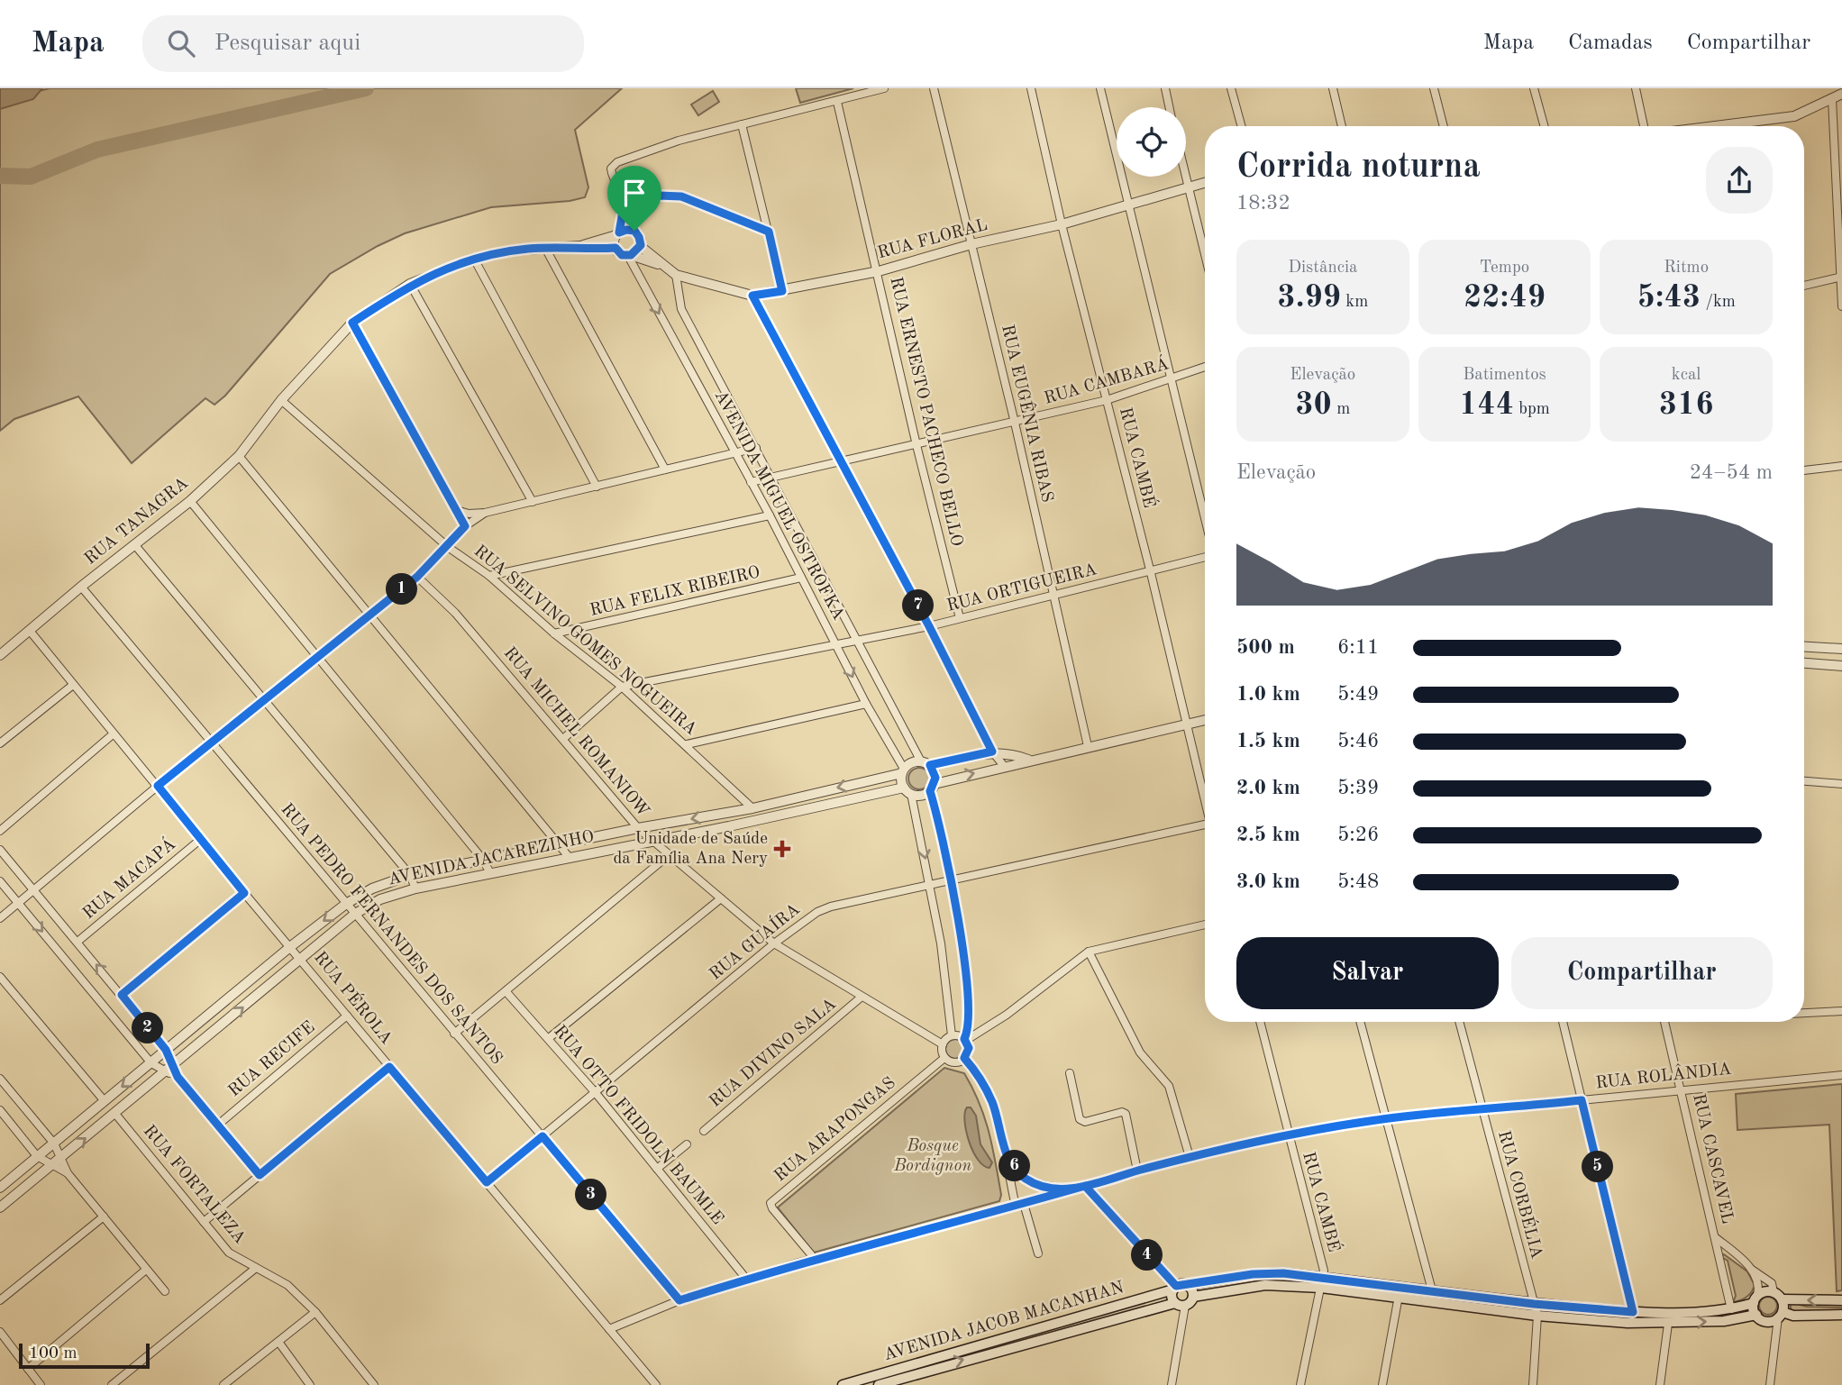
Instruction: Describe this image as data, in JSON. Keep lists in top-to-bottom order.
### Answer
{
  "streets": {
    "main road": ["AVENIDA JACOB MACANHAN"],
    "street": [
      "RUA FLORAL",
      "RUA CAMBARÁ",
      "RUA ERNESTO PACHECO BELLO",
      "RUA EUGÊNIA RIBAS",
      "RUA CAMBÉ",
      "AVENIDA MIGUEL OSTROFKA",
      "RUA TANAGRA",
      "RUA ORTIGUEIRA",
      "RUA FELIX RIBEIRO",
      "RUA SELVINO GOMES NOGUEIRA",
      "RUA MICHEL ROMANIOW",
      "AVENIDA JACAREZINHO",
      "RUA MACAPÁ",
      "RUA PEDRO FERNANDES DOS SANTOS",
      "RUA GUAÍRA",
      "RUA PÉROLA",
      "RUA DIVINO SALA",
      "RUA RECIFE",
      "RUA ROLÂNDIA",
      "RUA OTTO FRIDOLN BAUMLE",
      "RUA ARAPONGAS",
      "RUA CASCAVEL",
      "RUA FORTALEZA",
      "RUA CORBÉLIA"
    ]
  },
  "crossings": [
    ["RUA FLORAL", "RUA ERNESTO PACHECO BELLO"],
    ["RUA FLORAL", "RUA EUGÊNIA RIBAS"],
    ["RUA FLORAL", "RUA CAMBÉ"],
    ["RUA FLORAL", "AVENIDA MIGUEL OSTROFKA"],
    ["RUA CAMBARÁ", "RUA ERNESTO PACHECO BELLO"],
    ["RUA CAMBARÁ", "RUA EUGÊNIA RIBAS"],
    ["RUA CAMBARÁ", "RUA CAMBÉ"],
    ["RUA CAMBARÁ", "AVENIDA MIGUEL OSTROFKA"],
    ["RUA ERNESTO PACHECO BELLO", "RUA ORTIGUEIRA"],
    ["RUA EUGÊNIA RIBAS", "RUA ORTIGUEIRA"],
    ["RUA CAMBÉ", "RUA ORTIGUEIRA"],
    ["RUA CAMBÉ", "RUA ROLÂNDIA"],
    ["AVENIDA MIGUEL OSTROFKA", "RUA ORTIGUEIRA"],
    ["AVENIDA MIGUEL OSTROFKA", "RUA FELIX RIBEIRO"],
    ["AVENIDA MIGUEL OSTROFKA", "AVENIDA JACAREZINHO"],
    ["RUA TANAGRA", "RUA SELVINO GOMES NOGUEIRA"],
    ["RUA TANAGRA", "RUA PEDRO FERNANDES DOS SANTOS"],
    ["RUA TANAGRA", "RUA PÉROLA"],
    ["RUA ORTIGUEIRA", "RUA SELVINO GOMES NOGUEIRA"],
    ["RUA FELIX RIBEIRO", "RUA SELVINO GOMES NOGUEIRA"],
    ["RUA SELVINO GOMES NOGUEIRA", "AVENIDA JACAREZINHO"],
    ["RUA MICHEL ROMANIOW", "AVENIDA JACAREZINHO"],
    ["RUA MICHEL ROMANIOW", "RUA GUAÍRA"],
    ["RUA MICHEL ROMANIOW", "RUA DIVINO SALA"],
    ["RUA MICHEL ROMANIOW", "RUA ARAPONGAS"],
    ["AVENIDA JACAREZINHO", "RUA PEDRO FERNANDES DOS SANTOS"],
    ["AVENIDA JACAREZINHO", "RUA PÉROLA"],
    ["AVENIDA JACAREZINHO", "RUA FORTALEZA"],
    ["RUA MACAPÁ", "RUA PÉROLA"],
    ["RUA PEDRO FERNANDES DOS SANTOS", "RUA GUAÍRA"],
    ["RUA PEDRO FERNANDES DOS SANTOS", "RUA ROLÂNDIA"],
    ["RUA GUAÍRA", "RUA PÉROLA"],
    ["RUA GUAÍRA", "RUA OTTO FRIDOLN BAUMLE"],
    ["RUA PÉROLA", "RUA RECIFE"],
    ["RUA PÉROLA", "RUA ROLÂNDIA"],
    ["RUA ROLÂNDIA", "RUA OTTO FRIDOLN BAUMLE"],
    ["RUA ROLÂNDIA", "RUA ARAPONGAS"],
    ["RUA ROLÂNDIA", "RUA CASCAVEL"],
    ["RUA ROLÂNDIA", "RUA CORBÉLIA"]
  ],
  "parks": ["Bosque Bordignon"],
  "places": {
    "health": ["Unidade de Saúde da Família Ana Nery"]
  },
  "scale_bar": "100 m",
  "page": {
    "header": "Mapa",
    "search": "Pesquisar aqui",
    "nav": ["Mapa", "Camadas", "Compartilhar"],
    "heading": ["Corrida noturna", "18:32"],
    "stats": [
      ["Distância", "3.99 km"],
      ["Tempo", "22:49"],
      ["Ritmo", "5:43 /km"],
      ["Elevação", "30 m"],
      ["Batimentos", "144 bpm"],
      ["kcal", "316"]
    ],
    "chart": ["Elevação", "24–54 m"],
    "pins": [
      "1",
      "7",
      "2",
      "6",
      "5",
      "3",
      "4"
    ],
    "list": [
      {
        "name": "500 m",
        "note": "6:11"
      },
      {
        "name": "1.0 km",
        "note": "5:49"
      },
      {
        "name": "1.5 km",
        "note": "5:46"
      },
      {
        "name": "2.0 km",
        "note": "5:39"
      },
      {
        "name": "2.5 km",
        "note": "5:26"
      },
      {
        "name": "3.0 km",
        "note": "5:48"
      }
    ],
    "buttons": ["Salvar", "Compartilhar"],
    "scale": "100 m"
  }
}
